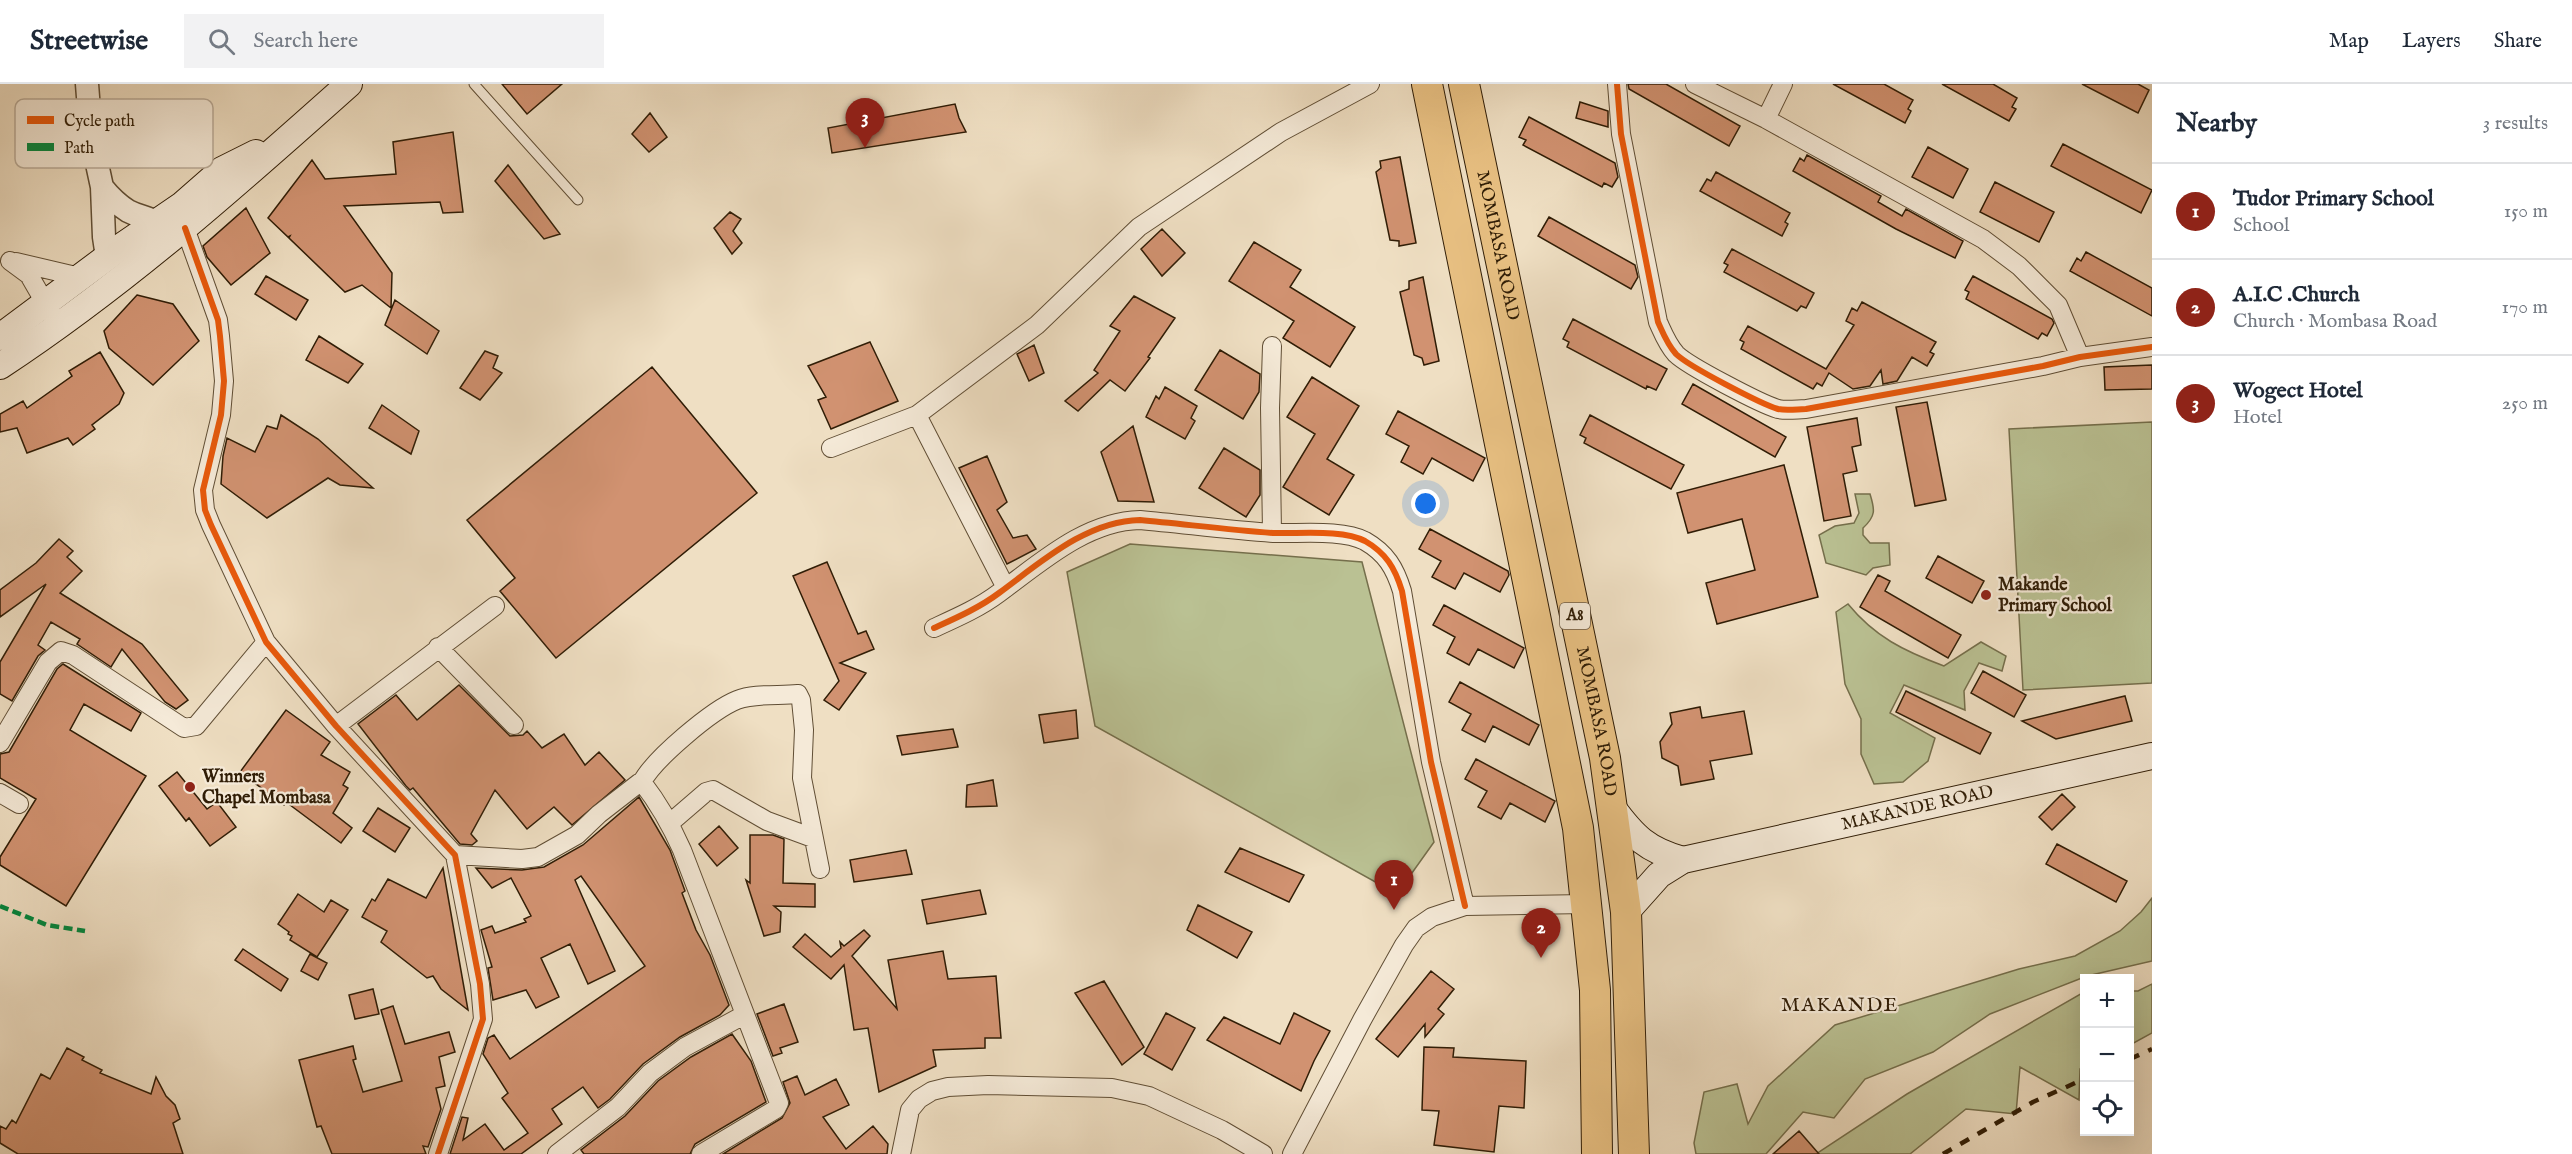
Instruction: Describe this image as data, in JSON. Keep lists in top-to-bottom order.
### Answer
{
  "streets": {
    "highway": ["MOMBASA ROAD", "A8"],
    "main road": ["MAKANDE ROAD"]
  },
  "crossings": [
    ["MOMBASA ROAD", "MAKANDE ROAD"]
  ],
  "districts": ["MAKANDE"],
  "places": ["Makande Primary School", "Winners Chapel Mombasa"],
  "legend": ["Cycle path", "Path"],
  "page": {
    "header": "Streetwise",
    "search": "Search here",
    "nav": ["Map", "Layers", "Share"],
    "heading": ["Nearby", "3 results"],
    "pins": ["3", "1", "2"],
    "list": [
      {
        "mark": "1",
        "name": "Tudor Primary School",
        "note": "School",
        "value": "150 m"
      },
      {
        "mark": "2",
        "name": "A.I.C .Church",
        "note": "Church · Mombasa Road",
        "value": "170 m"
      },
      {
        "mark": "3",
        "name": "Wogect Hotel",
        "note": "Hotel",
        "value": "250 m"
      }
    ],
    "map_buttons": ["+", "−"]
  }
}
